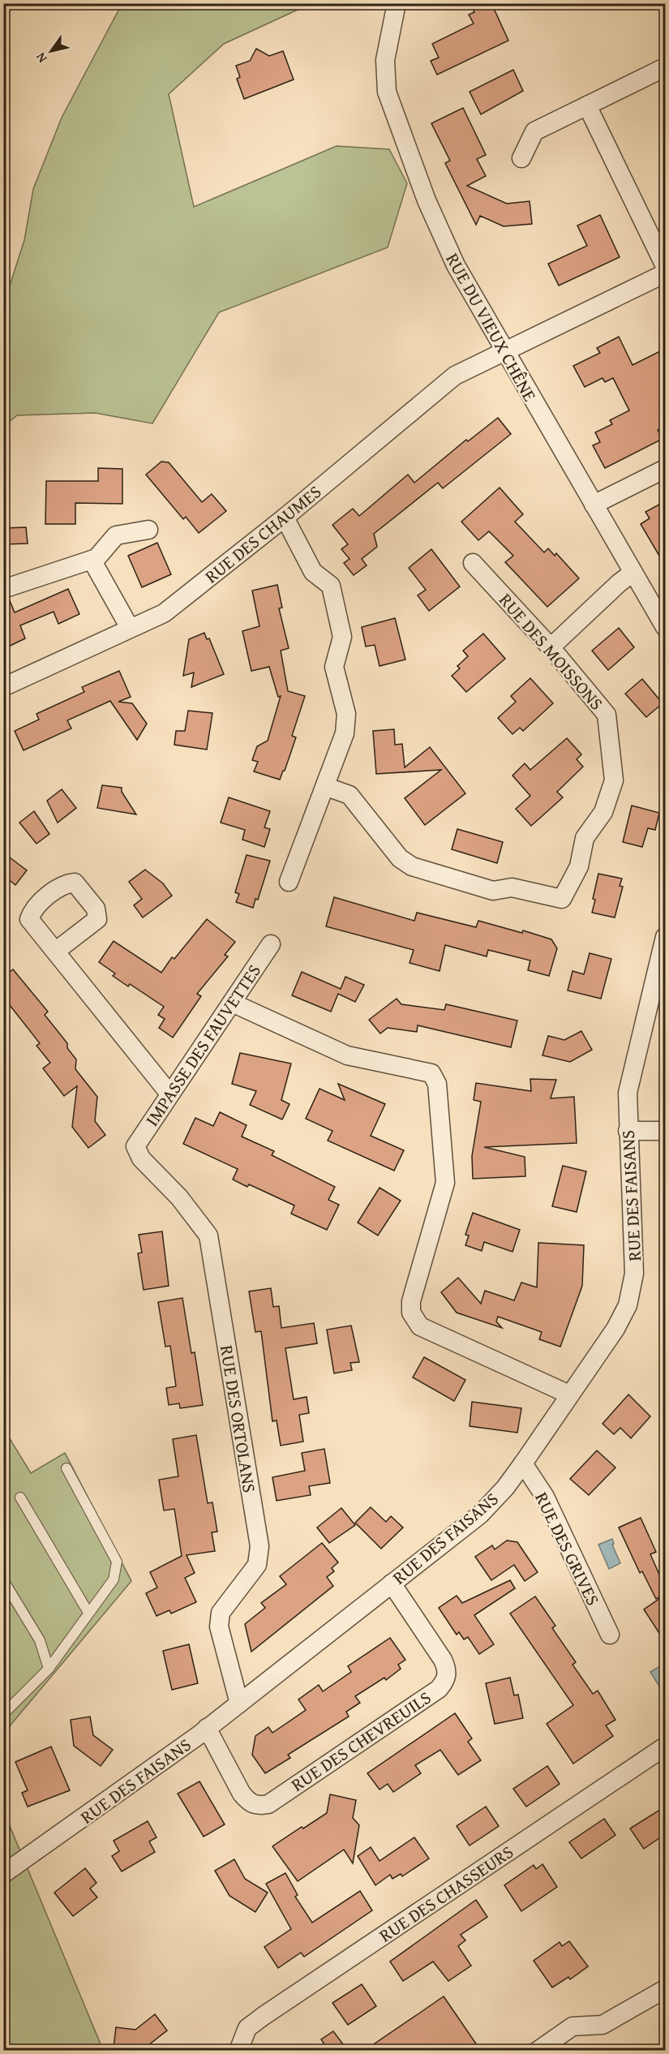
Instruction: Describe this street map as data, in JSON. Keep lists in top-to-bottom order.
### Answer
{
  "streets": {
    "street": [
      "RUE DU VIEUX CHÊNE",
      "RUE DES CHAUMES",
      "RUE DES MOISSONS",
      "IMPASSE DES FAUVETTES",
      "RUE DES FAISANS",
      "RUE DES ORTOLANS",
      "RUE DES GRIVES",
      "RUE DES CHEVREUILS",
      "RUE DES CHASSEURS"
    ]
  },
  "crossings": [
    ["RUE DU VIEUX CHÊNE", "RUE DES CHAUMES"],
    ["IMPASSE DES FAUVETTES", "RUE DES ORTOLANS"],
    ["RUE DES FAISANS", "RUE DES ORTOLANS"],
    ["RUE DES FAISANS", "RUE DES GRIVES"],
    ["RUE DES FAISANS", "RUE DES CHEVREUILS"]
  ],
  "north": "bottom left"
}
